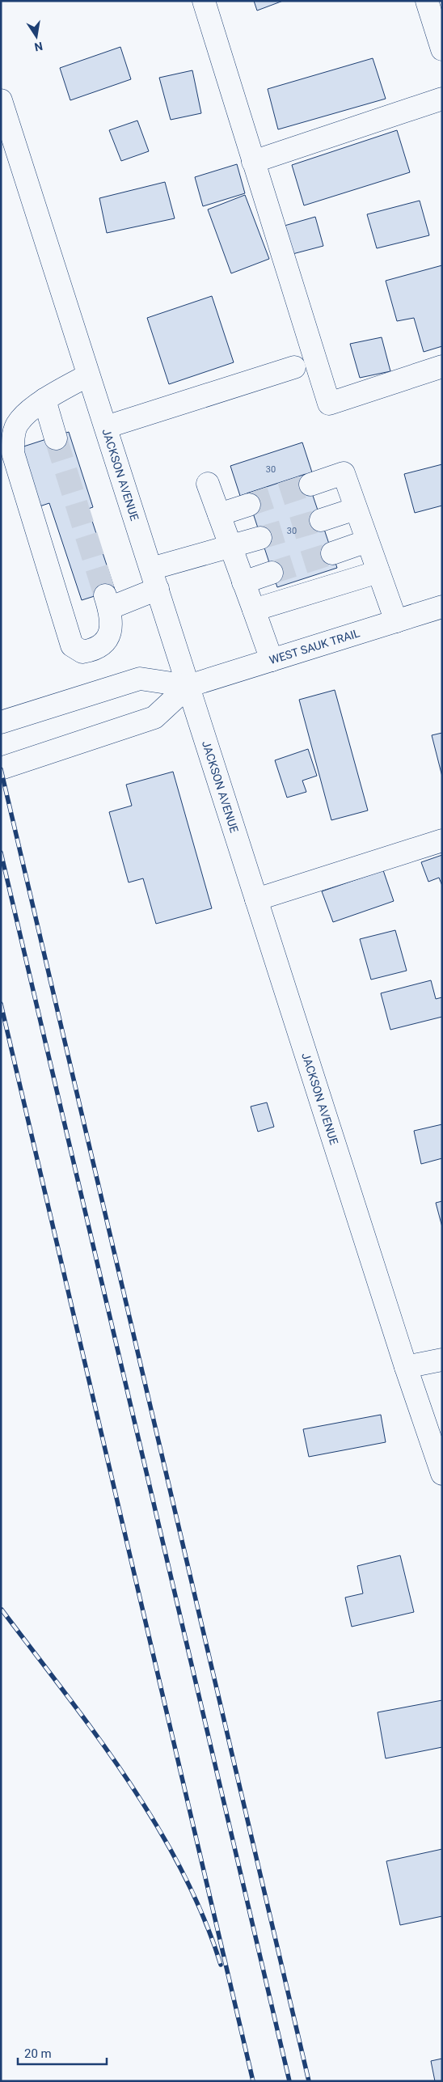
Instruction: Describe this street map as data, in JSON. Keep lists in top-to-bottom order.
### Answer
{
  "streets": {
    "street": ["JACKSON AVENUE", "WEST SAUK TRAIL"]
  },
  "crossings": [
    ["JACKSON AVENUE", "WEST SAUK TRAIL"]
  ],
  "house_numbers": ["30", "30"],
  "scale_bar": "20 m",
  "north": "bottom"
}
